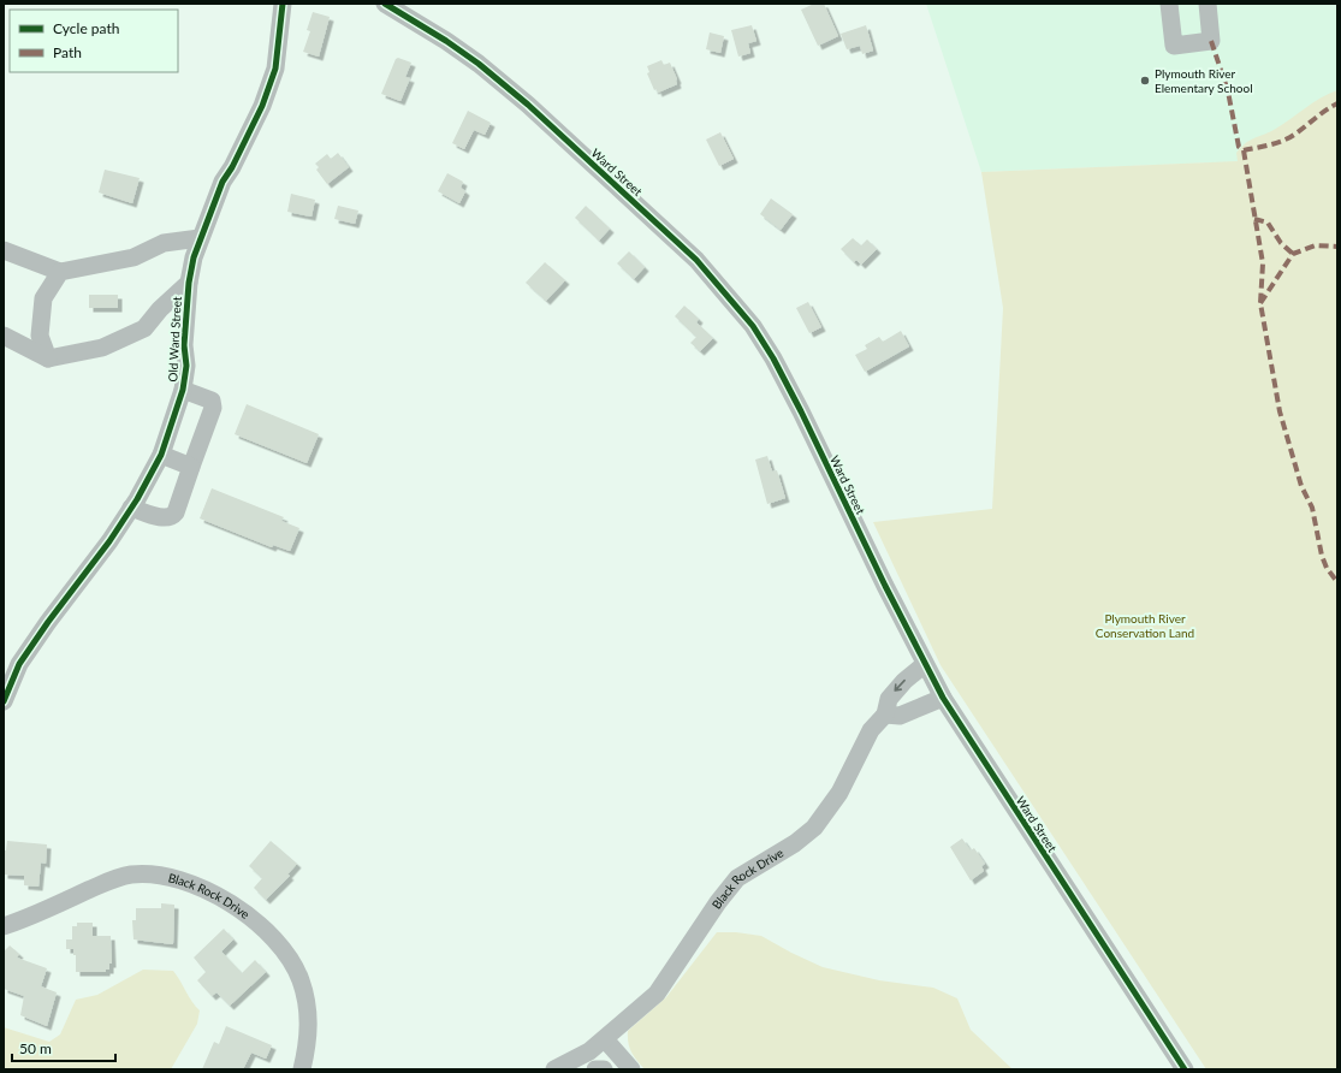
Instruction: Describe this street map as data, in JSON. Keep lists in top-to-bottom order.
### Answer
{
  "streets": {
    "street": ["Ward Street", "Old Ward Street", "Black Rock Drive"]
  },
  "crossings": [
    ["Ward Street", "Black Rock Drive"]
  ],
  "parks": ["Plymouth River Conservation Land"],
  "places": ["Plymouth River Elementary School"],
  "legend": ["Cycle path", "Path"],
  "scale_bar": "50 m"
}
